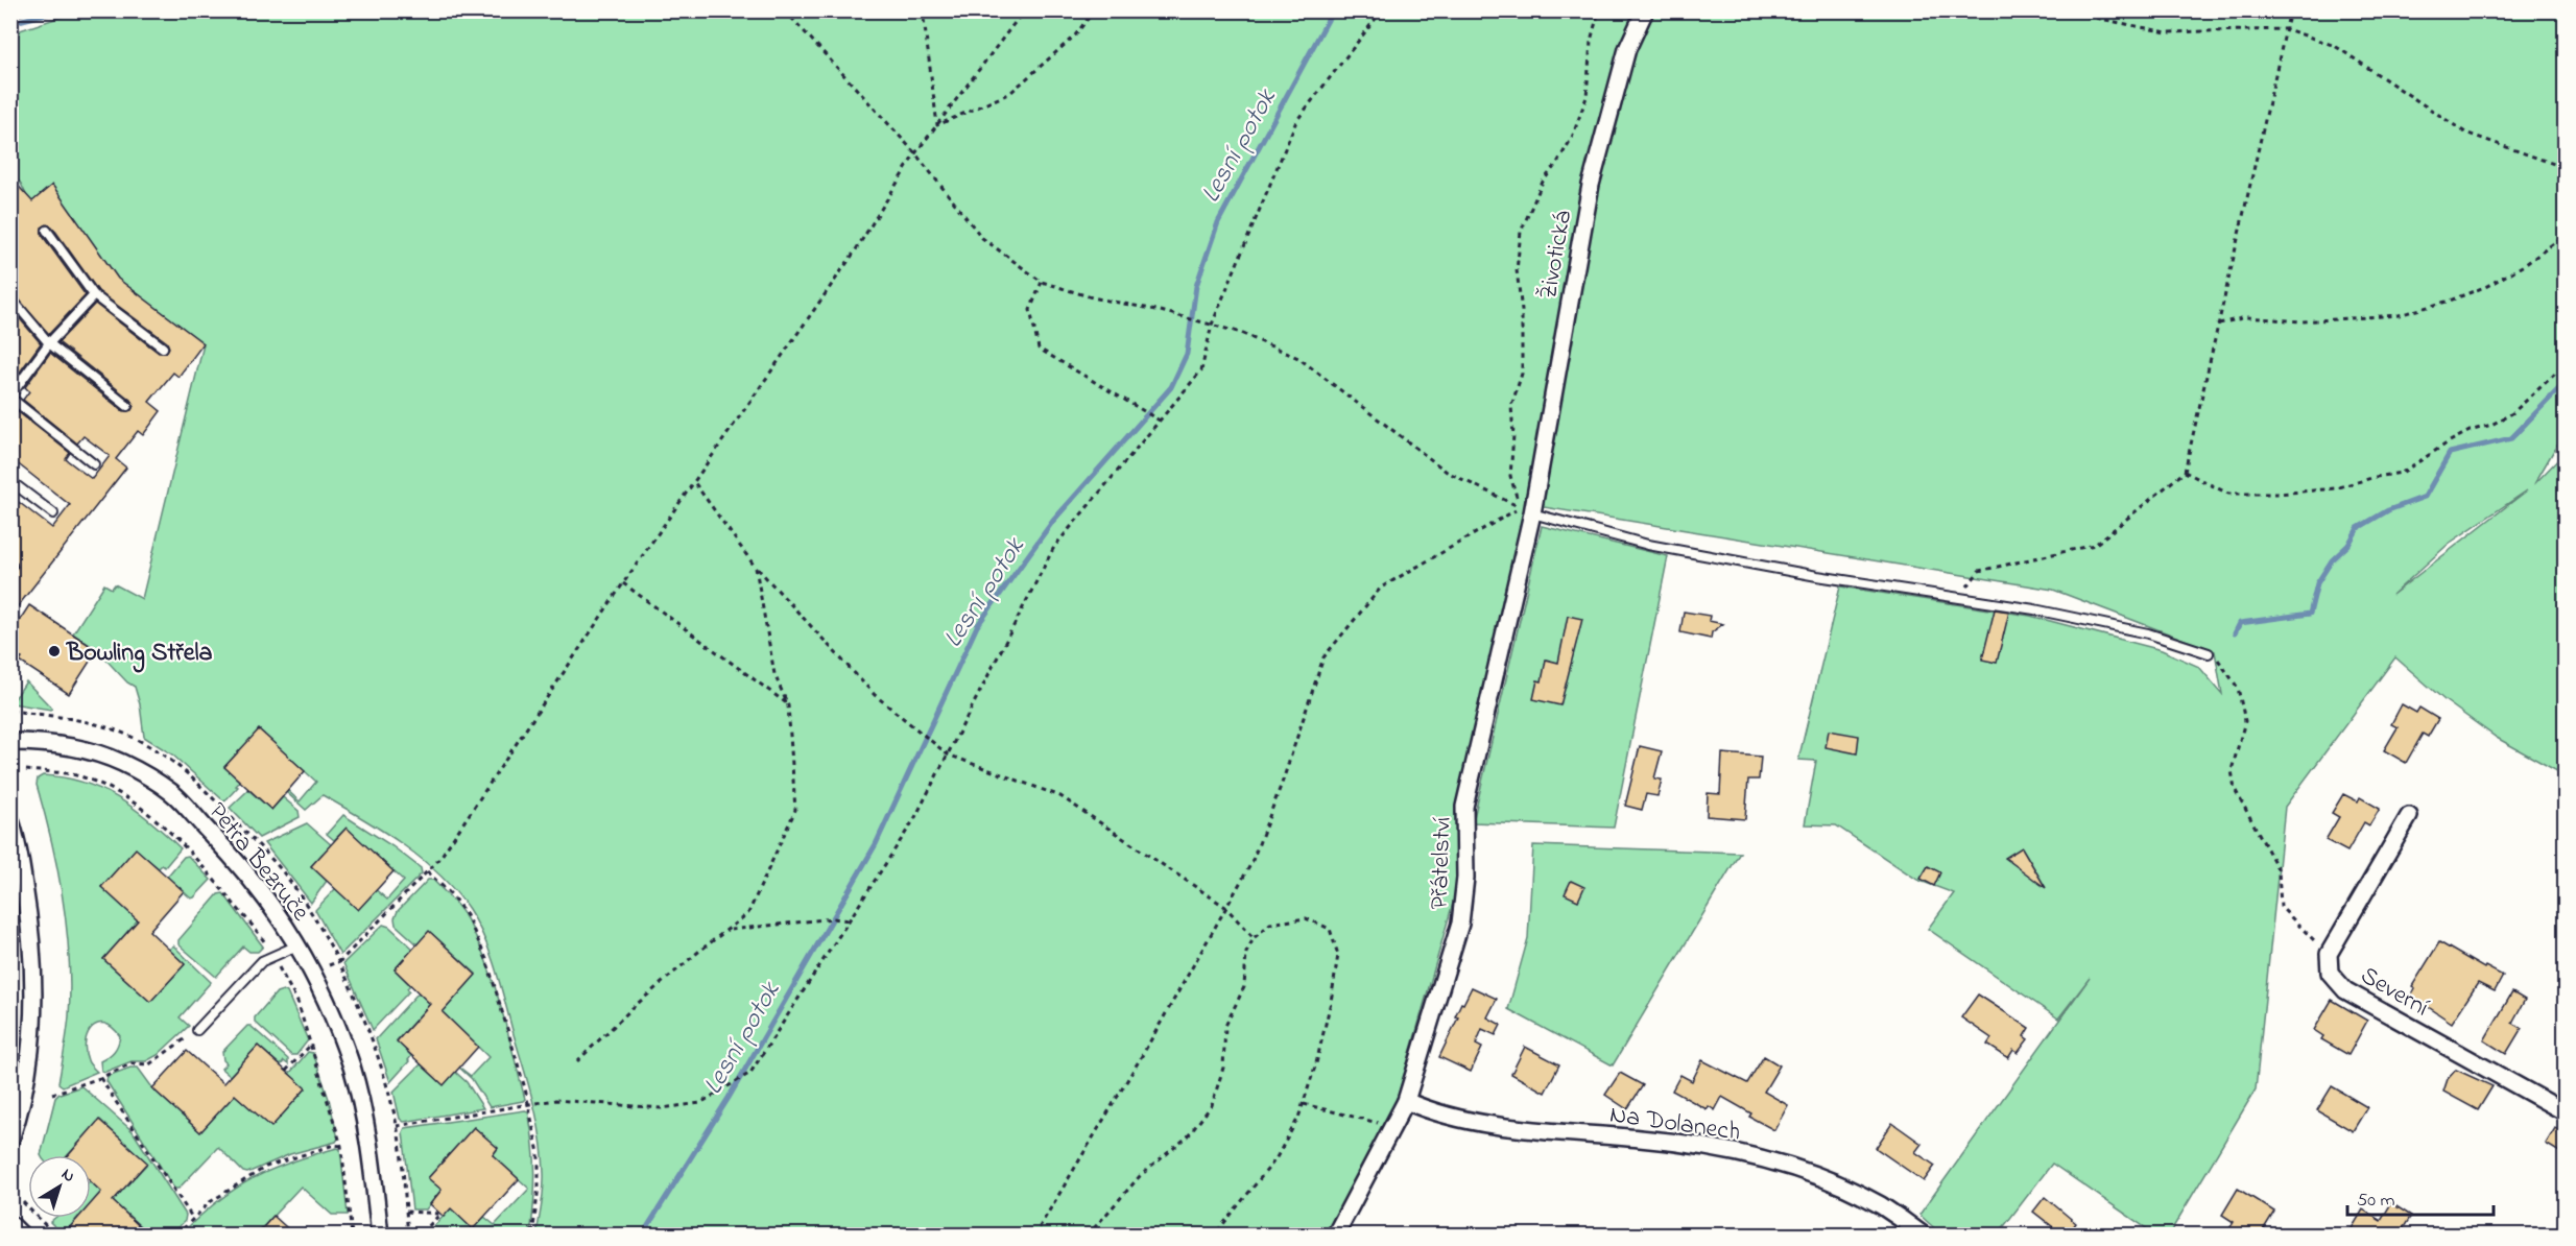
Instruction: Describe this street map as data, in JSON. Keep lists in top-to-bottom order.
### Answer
{
  "streets": {
    "street": [
      "Životická",
      "Petra Bezruče",
      "Přátelství",
      "Severní",
      "Na Dolanech"
    ]
  },
  "crossings": [
    ["Životická", "Přátelství"],
    ["Přátelství", "Na Dolanech"]
  ],
  "water": ["Lesní potok"],
  "places": ["Bowling Střela"],
  "scale_bar": "50 m",
  "north": "top right"
}
